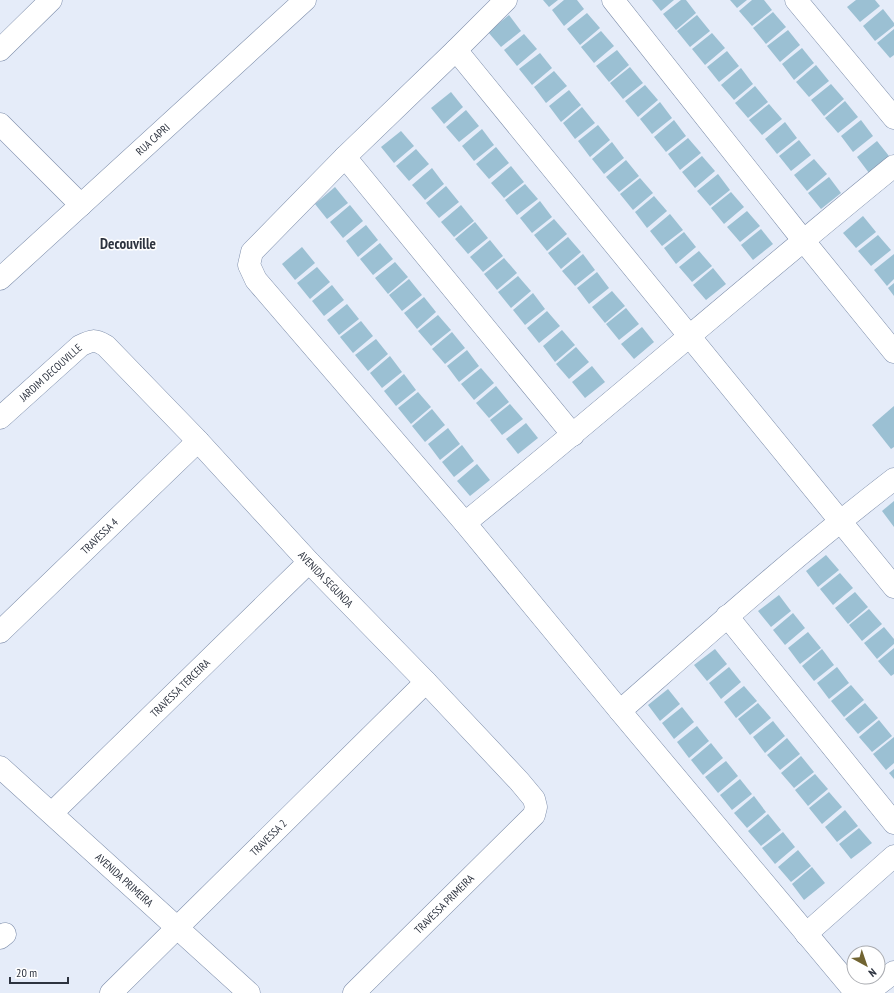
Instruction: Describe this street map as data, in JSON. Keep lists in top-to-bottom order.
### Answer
{
  "streets": {
    "street": [
      "RUA CAPRI",
      "JARDIM DECOUVILLE",
      "TRAVESSA 4",
      "AVENIDA SEGUNDA",
      "TRAVESSA TERCEIRA",
      "TRAVESSA 2",
      "AVENIDA PRIMEIRA",
      "TRAVESSA PRIMEIRA"
    ]
  },
  "crossings": [
    ["JARDIM DECOUVILLE", "AVENIDA SEGUNDA"],
    ["TRAVESSA 4", "AVENIDA SEGUNDA"],
    ["AVENIDA SEGUNDA", "TRAVESSA TERCEIRA"],
    ["AVENIDA SEGUNDA", "TRAVESSA 2"],
    ["AVENIDA SEGUNDA", "TRAVESSA PRIMEIRA"],
    ["TRAVESSA TERCEIRA", "AVENIDA PRIMEIRA"],
    ["TRAVESSA 2", "AVENIDA PRIMEIRA"]
  ],
  "districts": ["Decouville"],
  "scale_bar": "20 m",
  "north": "bottom right"
}
